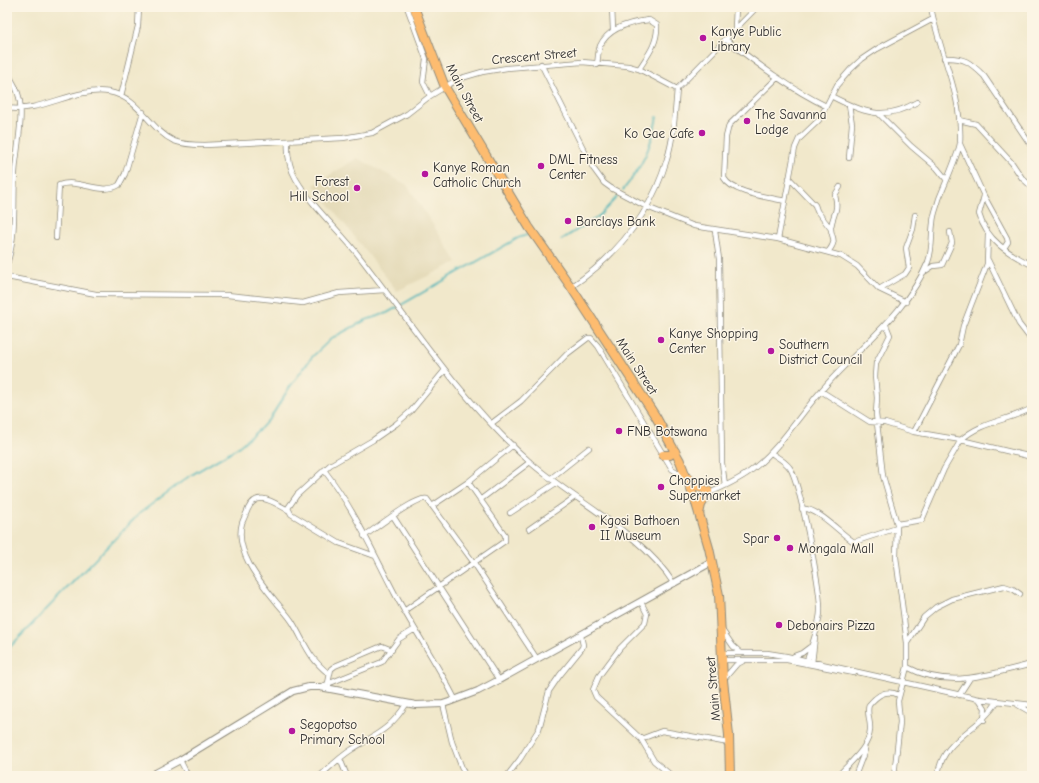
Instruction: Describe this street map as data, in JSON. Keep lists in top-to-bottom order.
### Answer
{
  "streets": {
    "highway": ["Main Street"],
    "street": ["Crescent Street"]
  },
  "crossings": [
    ["Crescent Street", "Main Street"]
  ],
  "places": [
    "Kanye Public Library",
    "The Savanna Lodge",
    "Ko Gae Cafe",
    "DML Fitness Center",
    "Kanye Roman Catholic Church",
    "Forest Hill School",
    "Barclays Bank",
    "Kanye Shopping Center",
    "Southern District Council",
    "FNB Botswana",
    "Choppies Supermarket",
    "Kgosi Bathoen II Museum",
    "Spar",
    "Mongala Mall",
    "Debonairs Pizza",
    "Segopotso Primary School"
  ]
}
